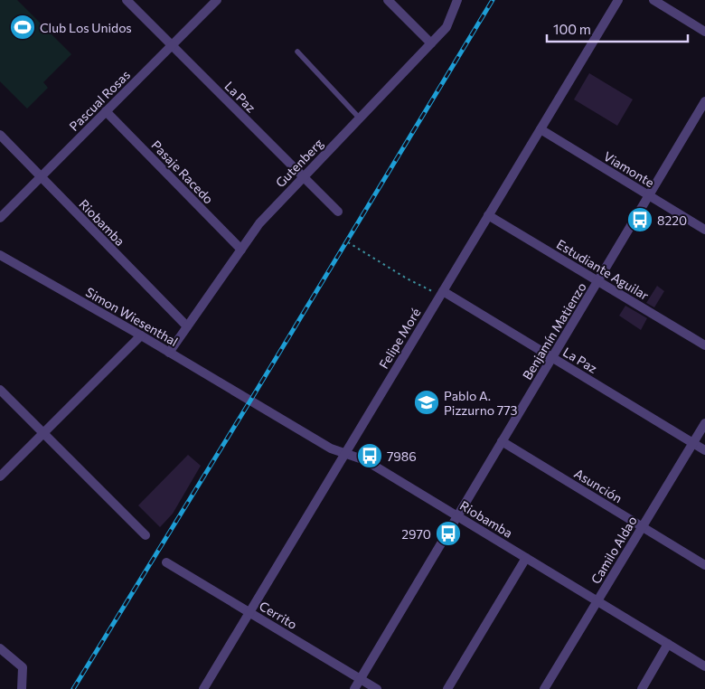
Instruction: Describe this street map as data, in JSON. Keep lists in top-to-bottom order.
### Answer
{
  "streets": {
    "street": [
      "La Paz",
      "Pascual Rosas",
      "Gutenberg",
      "Viamonte",
      "Pasaje Racedo",
      "Riobamba",
      "Estudiante Aguilar",
      "Simon Wiesenthal",
      "Benjamín Matienzo",
      "Felipe Moré",
      "Asunción",
      "Camilo Aldao",
      "Cerrito"
    ]
  },
  "crossings": [
    ["La Paz", "Pascual Rosas"],
    ["La Paz", "Gutenberg"],
    ["La Paz", "Benjamín Matienzo"],
    ["La Paz", "Felipe Moré"],
    ["La Paz", "Camilo Aldao"],
    ["Pascual Rosas", "Pasaje Racedo"],
    ["Pascual Rosas", "Riobamba"],
    ["Gutenberg", "Pasaje Racedo"],
    ["Gutenberg", "Riobamba"],
    ["Gutenberg", "Simon Wiesenthal"],
    ["Viamonte", "Benjamín Matienzo"],
    ["Viamonte", "Felipe Moré"],
    ["Riobamba", "Simon Wiesenthal"],
    ["Riobamba", "Benjamín Matienzo"],
    ["Riobamba", "Felipe Moré"],
    ["Riobamba", "Camilo Aldao"],
    ["Estudiante Aguilar", "Benjamín Matienzo"],
    ["Estudiante Aguilar", "Felipe Moré"],
    ["Benjamín Matienzo", "Asunción"],
    ["Benjamín Matienzo", "Cerrito"],
    ["Felipe Moré", "Cerrito"],
    ["Asunción", "Camilo Aldao"]
  ],
  "places": {
    "sports": ["Club Los Unidos"],
    "bus stop": ["8220", "7986", "2970"],
    "school or university": ["Pablo A. Pizzurno 773"]
  },
  "scale_bar": "100 m"
}
